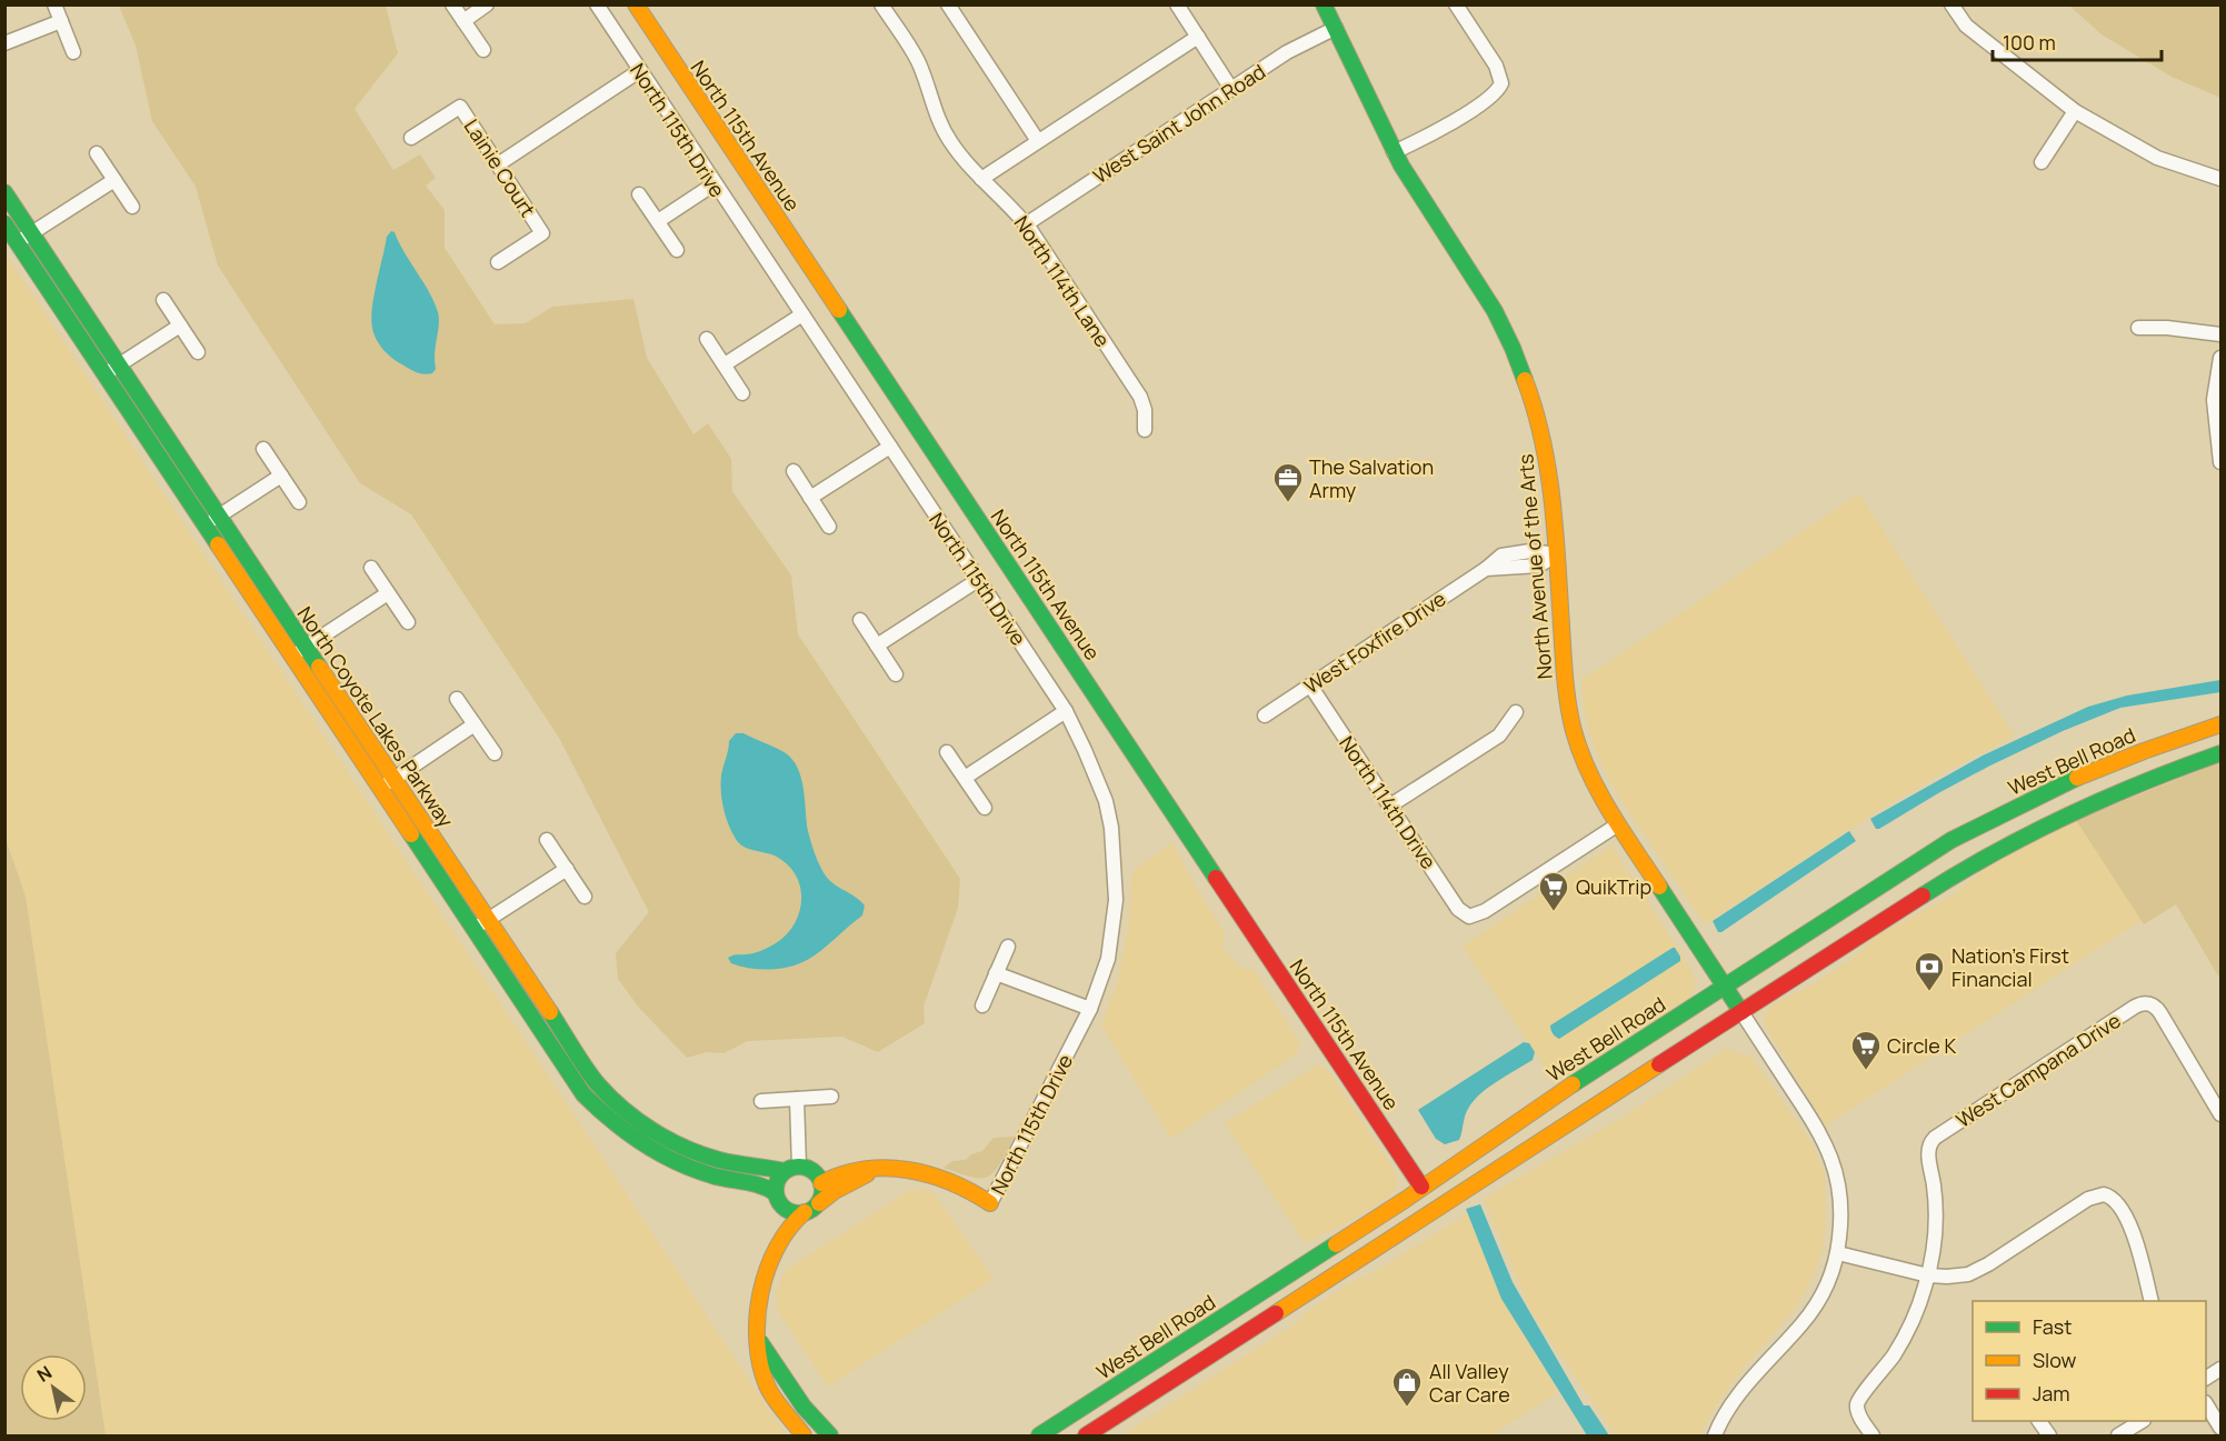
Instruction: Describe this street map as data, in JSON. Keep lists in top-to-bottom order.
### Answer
{
  "streets": {
    "street": [
      "West Saint John Road",
      "North 115th Drive",
      "North 115th Avenue",
      "Lainie Court",
      "North 114th Lane",
      "North Avenue of the Arts",
      "West Foxfire Drive",
      "North Coyote Lakes Parkway",
      "West Bell Road",
      "North 114th Drive",
      "West Campana Drive"
    ]
  },
  "crossings": [
    ["West Saint John Road", "North 114th Lane"],
    ["West Saint John Road", "North Avenue of the Arts"],
    ["North 115th Avenue", "West Bell Road"],
    ["North Avenue of the Arts", "West Foxfire Drive"],
    ["North Avenue of the Arts", "West Bell Road"],
    ["North Avenue of the Arts", "North 114th Drive"],
    ["West Foxfire Drive", "North 114th Drive"]
  ],
  "places": {
    "office": ["The Salvation Army"],
    "supermarket": ["QuikTrip", "Circle K"],
    "bank": ["Nation's First Financial"],
    "shop": ["All Valley Car Care"]
  },
  "legend": ["Fast", "Slow", "Jam"],
  "scale_bar": "100 m",
  "north": "top left"
}
